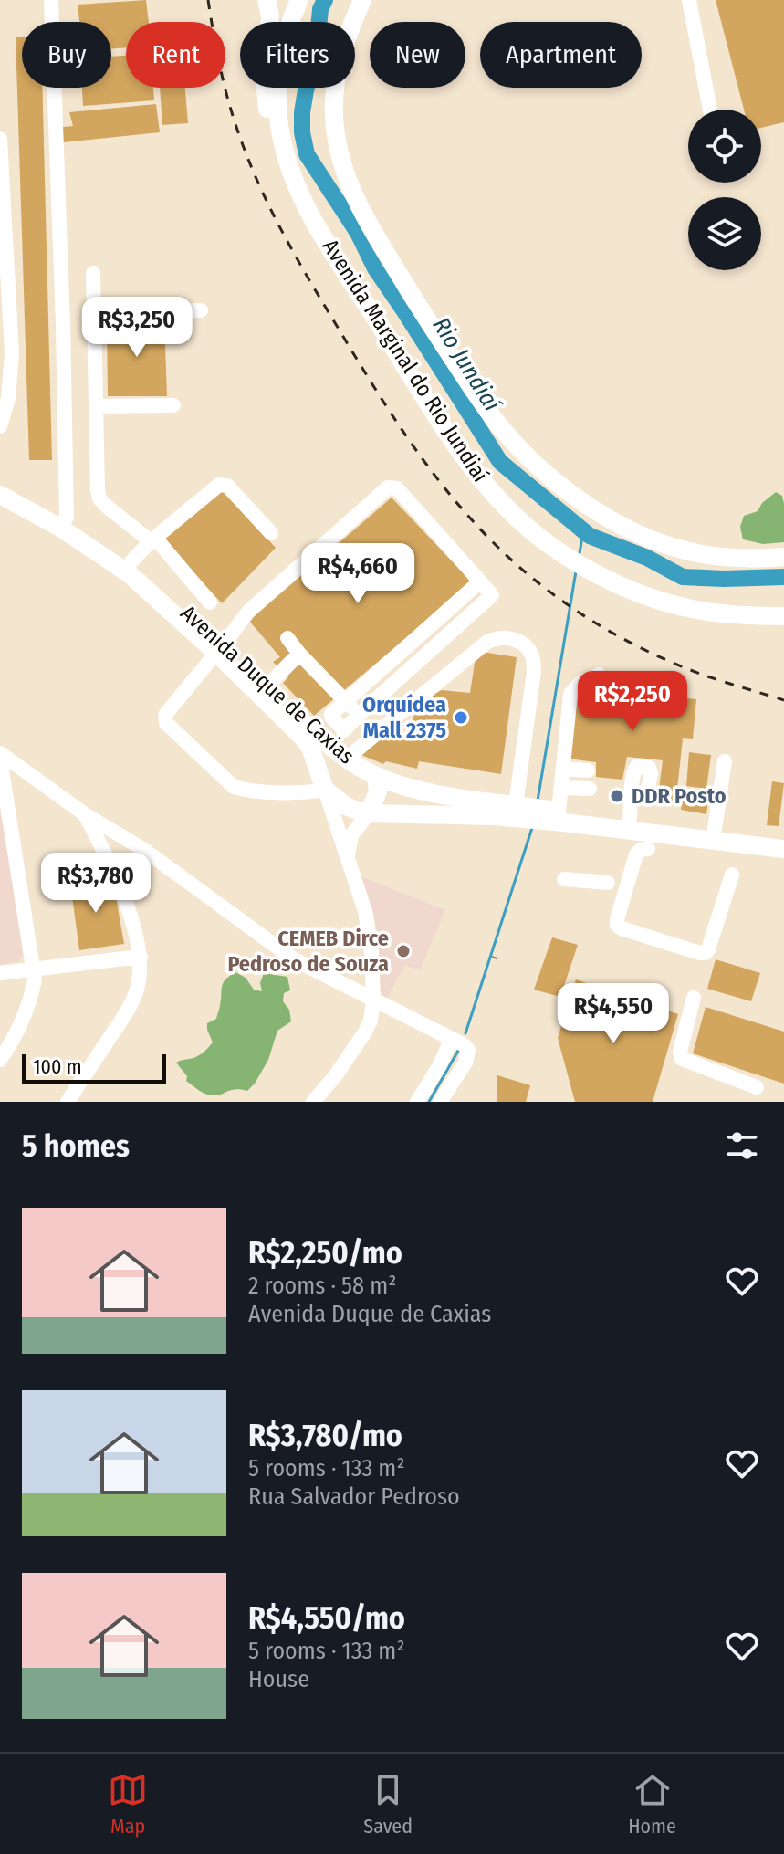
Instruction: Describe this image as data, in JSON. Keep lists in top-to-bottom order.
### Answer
{
  "streets": {
    "main road": ["Avenida Marginal do Rio Jundiaí", "Avenida Duque de Caxias"]
  },
  "water": ["Rio Jundiaí"],
  "places": ["Orquídea Mall 2375", "DDR Posto", "CEMEB Dirce Pedroso de Souza"],
  "scale_bar": "100 m",
  "page": {
    "chip": [
      "Buy",
      "Rent",
      "Filters",
      "New",
      "Apartment"
    ],
    "price": [
      "R$3,250",
      "R$4,660",
      "R$2,250",
      "R$3,780",
      "R$4,550"
    ],
    "scale": "100 m",
    "heading": "5 homes",
    "list": [
      {
        "name": "R$2,250/mo",
        "note": "2 rooms · 58 m² · Avenida Duque de Caxias"
      },
      {
        "name": "R$3,780/mo",
        "note": "5 rooms · 133 m² · Rua Salvador Pedroso"
      },
      {
        "name": "R$4,550/mo",
        "note": "5 rooms · 133 m² · House"
      }
    ],
    "tabs": ["Map", "Saved", "Home"]
  }
}
